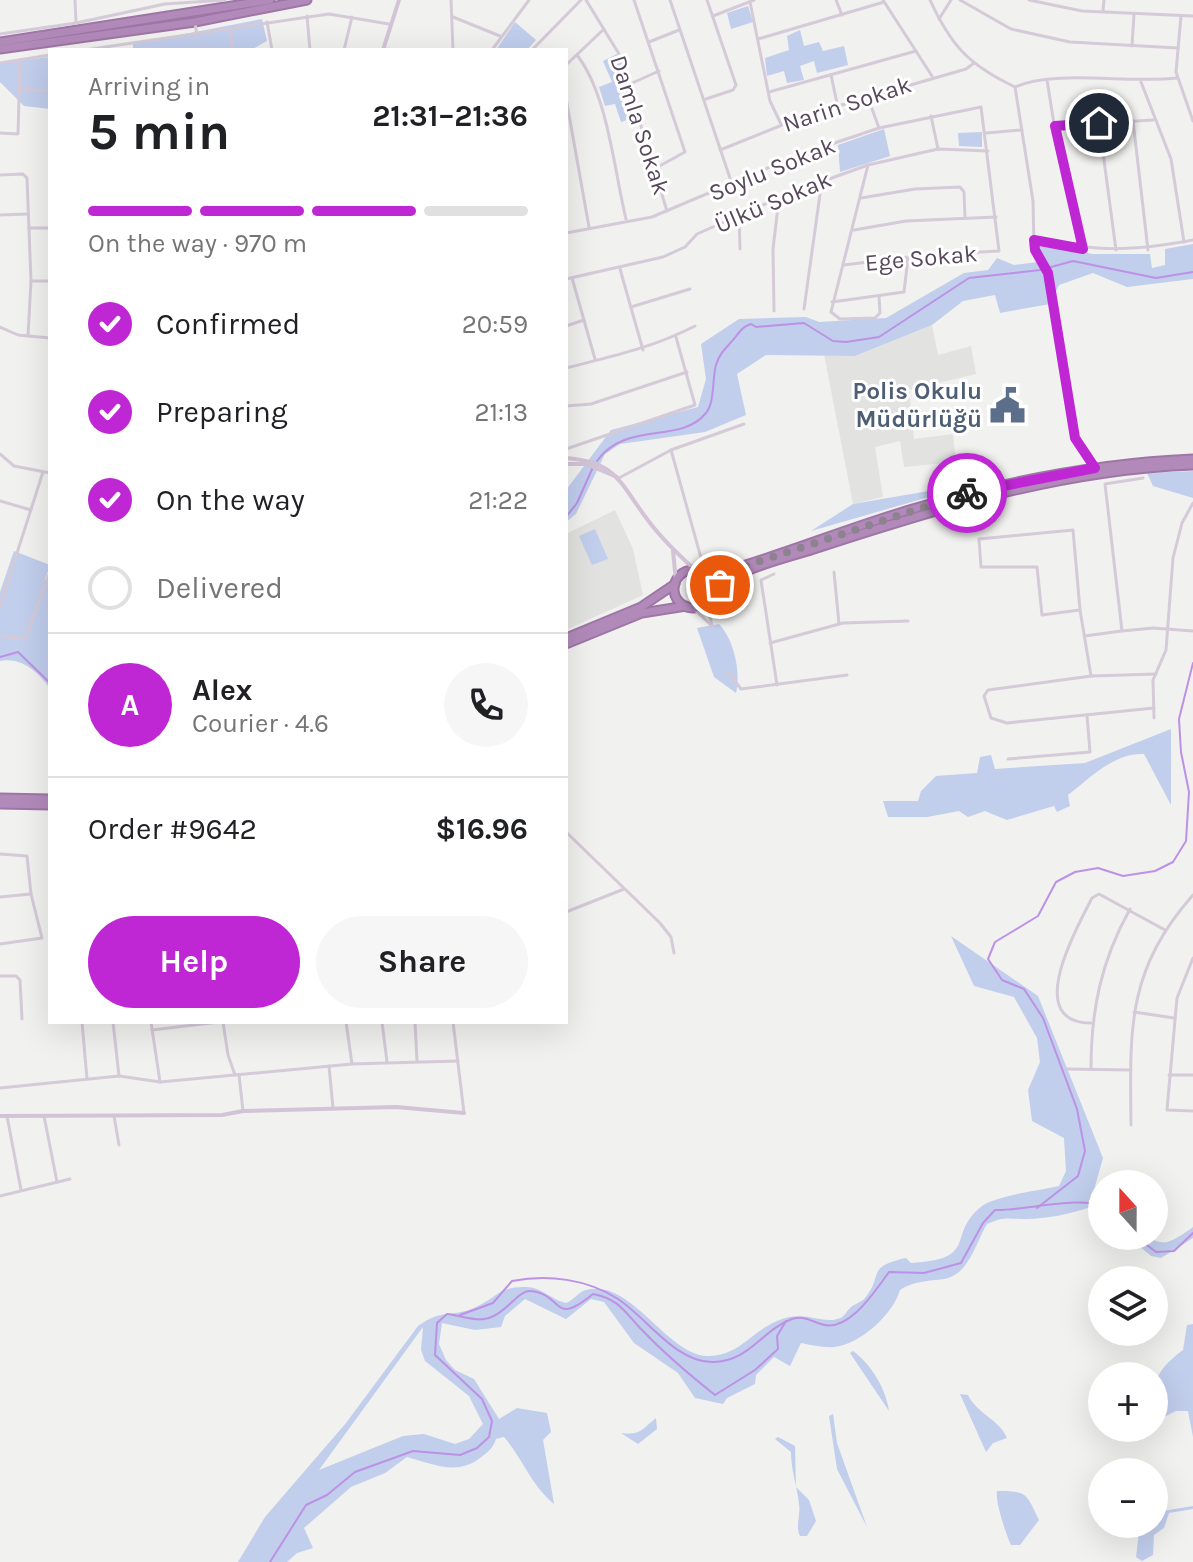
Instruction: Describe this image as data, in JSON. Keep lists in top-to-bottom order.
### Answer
{
  "streets": {
    "street": [
      "Narin Sokak",
      "Damla Sokak",
      "Soylu Sokak",
      "Ülkü Sokak",
      "Ege Sokak"
    ]
  },
  "crossings": [
    ["Damla Sokak", "Soylu Sokak"]
  ],
  "places": {
    "public building": ["Polis Okulu Müdürlüğü"]
  },
  "north": "top",
  "page": {
    "heading": ["5 min", "Arriving in", "21:31–21:36"],
    "panel": [
      "Alex",
      "Courier · 4.6",
      "Order #9642",
      "$16.96"
    ],
    "bar": "On the way · 970 m",
    "list": [
      ["Confirmed", "20:59"],
      ["Preparing", "21:13"],
      ["On the way", "21:22"],
      "Delivered"
    ],
    "round": "A",
    "buttons": ["Help", "Share"],
    "map_buttons": ["+", "−"]
  }
}
